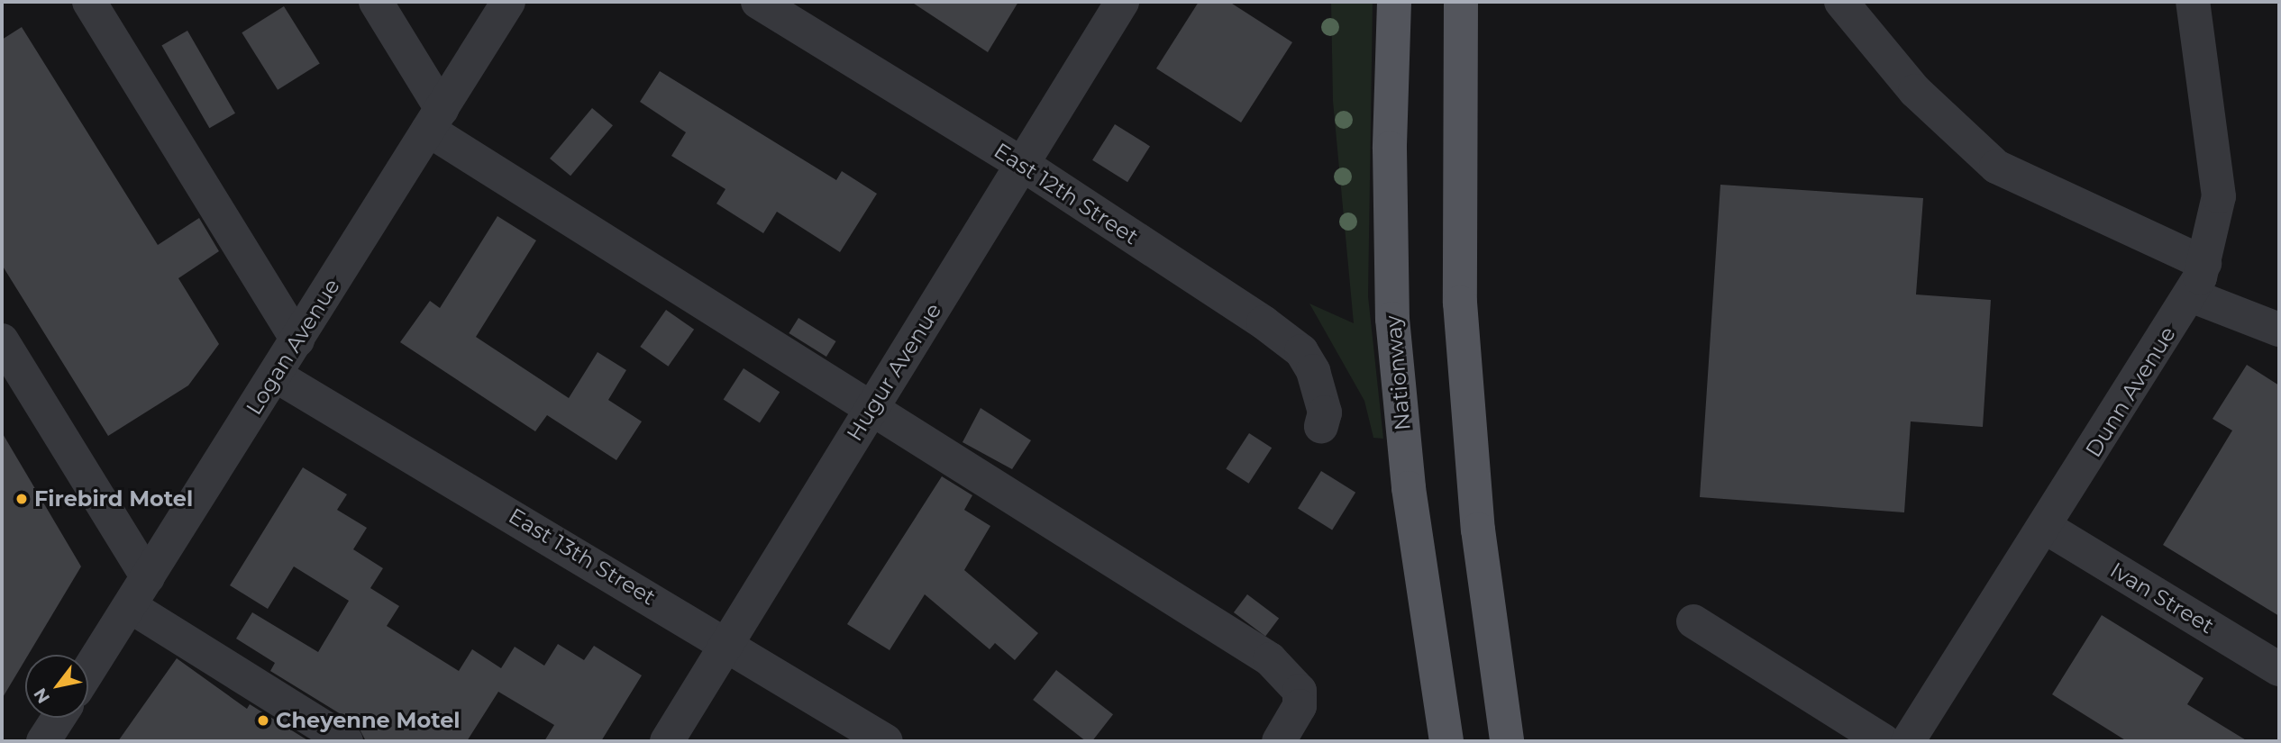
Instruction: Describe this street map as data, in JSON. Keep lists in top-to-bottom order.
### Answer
{
  "streets": {
    "main road": ["Nationway"],
    "street": [
      "East 12th Street",
      "Logan Avenue",
      "Hugur Avenue",
      "Dunn Avenue",
      "East 13th Street",
      "Ivan Street"
    ]
  },
  "crossings": [
    ["East 12th Street", "Hugur Avenue"],
    ["Logan Avenue", "East 13th Street"],
    ["Hugur Avenue", "East 13th Street"],
    ["Dunn Avenue", "Ivan Street"]
  ],
  "places": ["Firebird Motel", "Cheyenne Motel"],
  "north": "bottom left"
}
